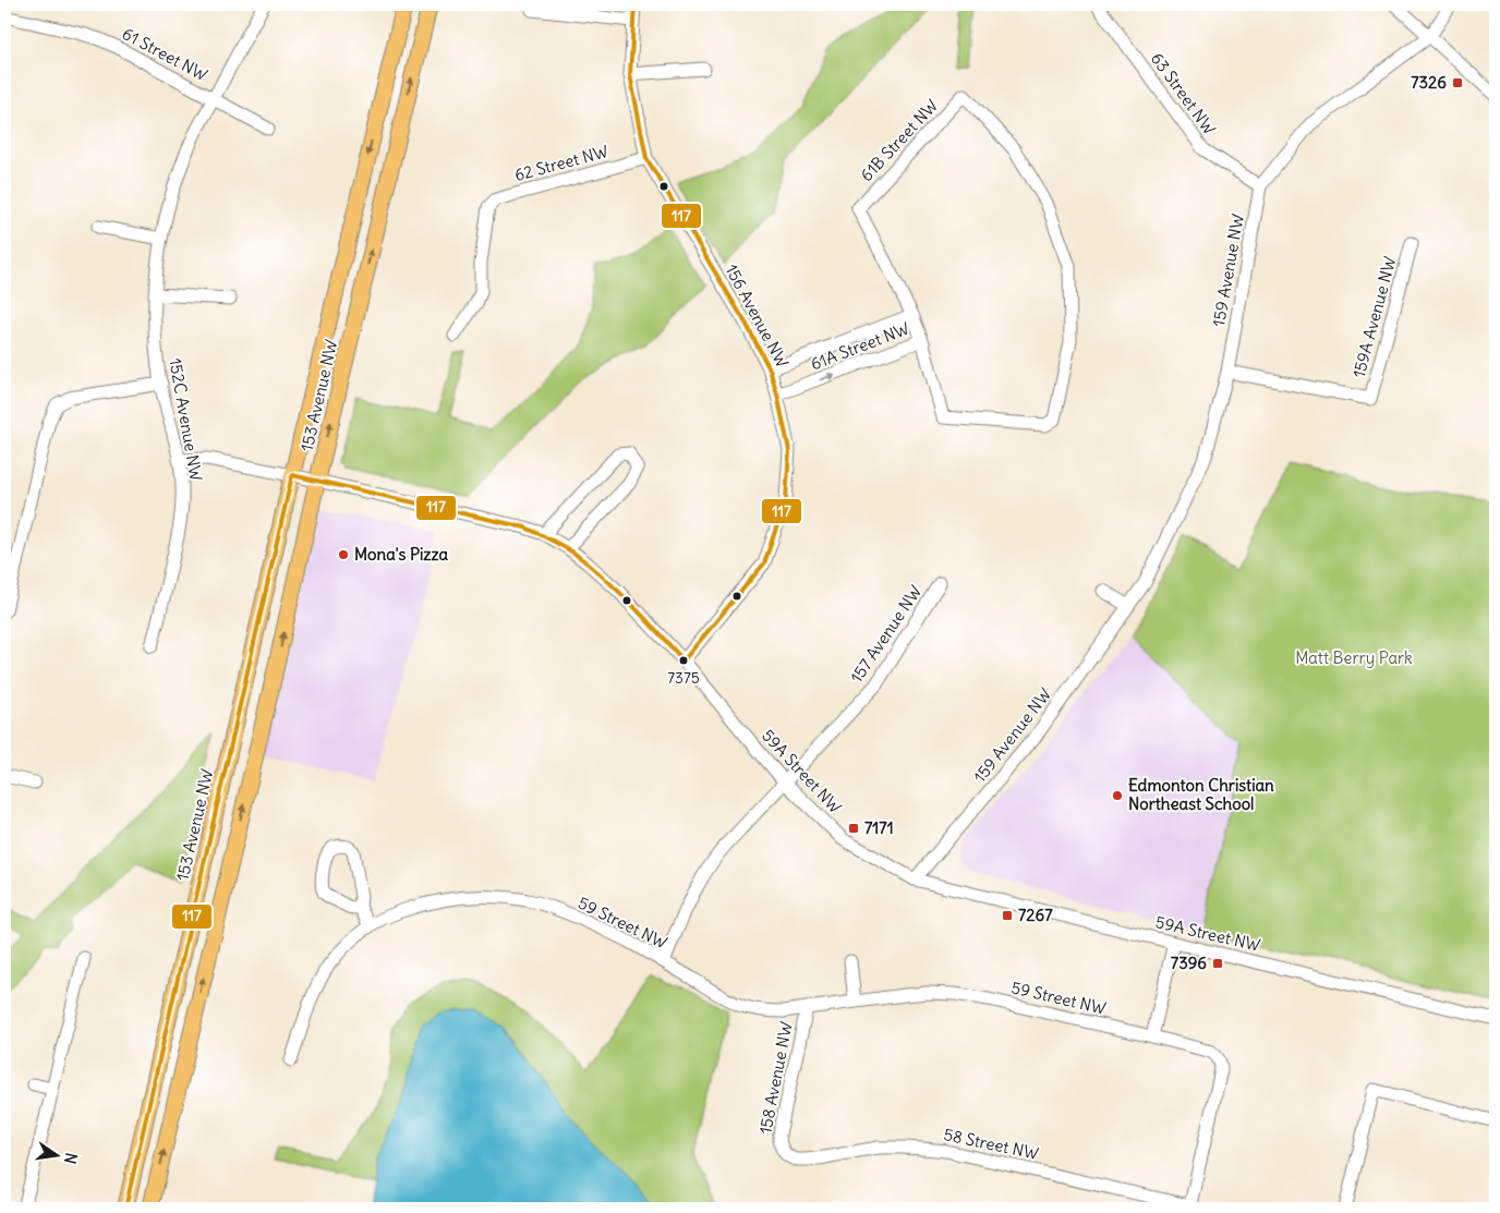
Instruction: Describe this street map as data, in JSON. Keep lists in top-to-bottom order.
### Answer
{
  "streets": {
    "main road": ["153 Avenue NW"],
    "street": [
      "61 Street NW",
      "63 Street NW",
      "61B Street NW",
      "62 Street NW",
      "159 Avenue NW",
      "156 Avenue NW",
      "159A Avenue NW",
      "61A Street NW",
      "152C Avenue NW",
      "157 Avenue NW",
      "59A Street NW",
      "59 Street NW",
      "158 Avenue NW",
      "58 Street NW"
    ]
  },
  "crossings": [
    ["61 Street NW", "152C Avenue NW"],
    ["63 Street NW", "159 Avenue NW"],
    ["61B Street NW", "61A Street NW"],
    ["62 Street NW", "156 Avenue NW"],
    ["159 Avenue NW", "159A Avenue NW"],
    ["159 Avenue NW", "59A Street NW"],
    ["156 Avenue NW", "61A Street NW"],
    ["156 Avenue NW", "59A Street NW"],
    ["153 Avenue NW", "59A Street NW"],
    ["152C Avenue NW", "59A Street NW"],
    ["157 Avenue NW", "59A Street NW"],
    ["157 Avenue NW", "59 Street NW"],
    ["59 Street NW", "158 Avenue NW"],
    ["59 Street NW", "58 Street NW"],
    ["158 Avenue NW", "58 Street NW"]
  ],
  "parks": ["Matt Berry Park"],
  "places": {
    "transit": [
      "7326",
      "7171",
      "7267",
      "7396"
    ],
    "other": ["Mona's Pizza", "7375", "Edmonton Christian Northeast School"]
  },
  "lines": ["transit line 117"],
  "north": "right"
}
